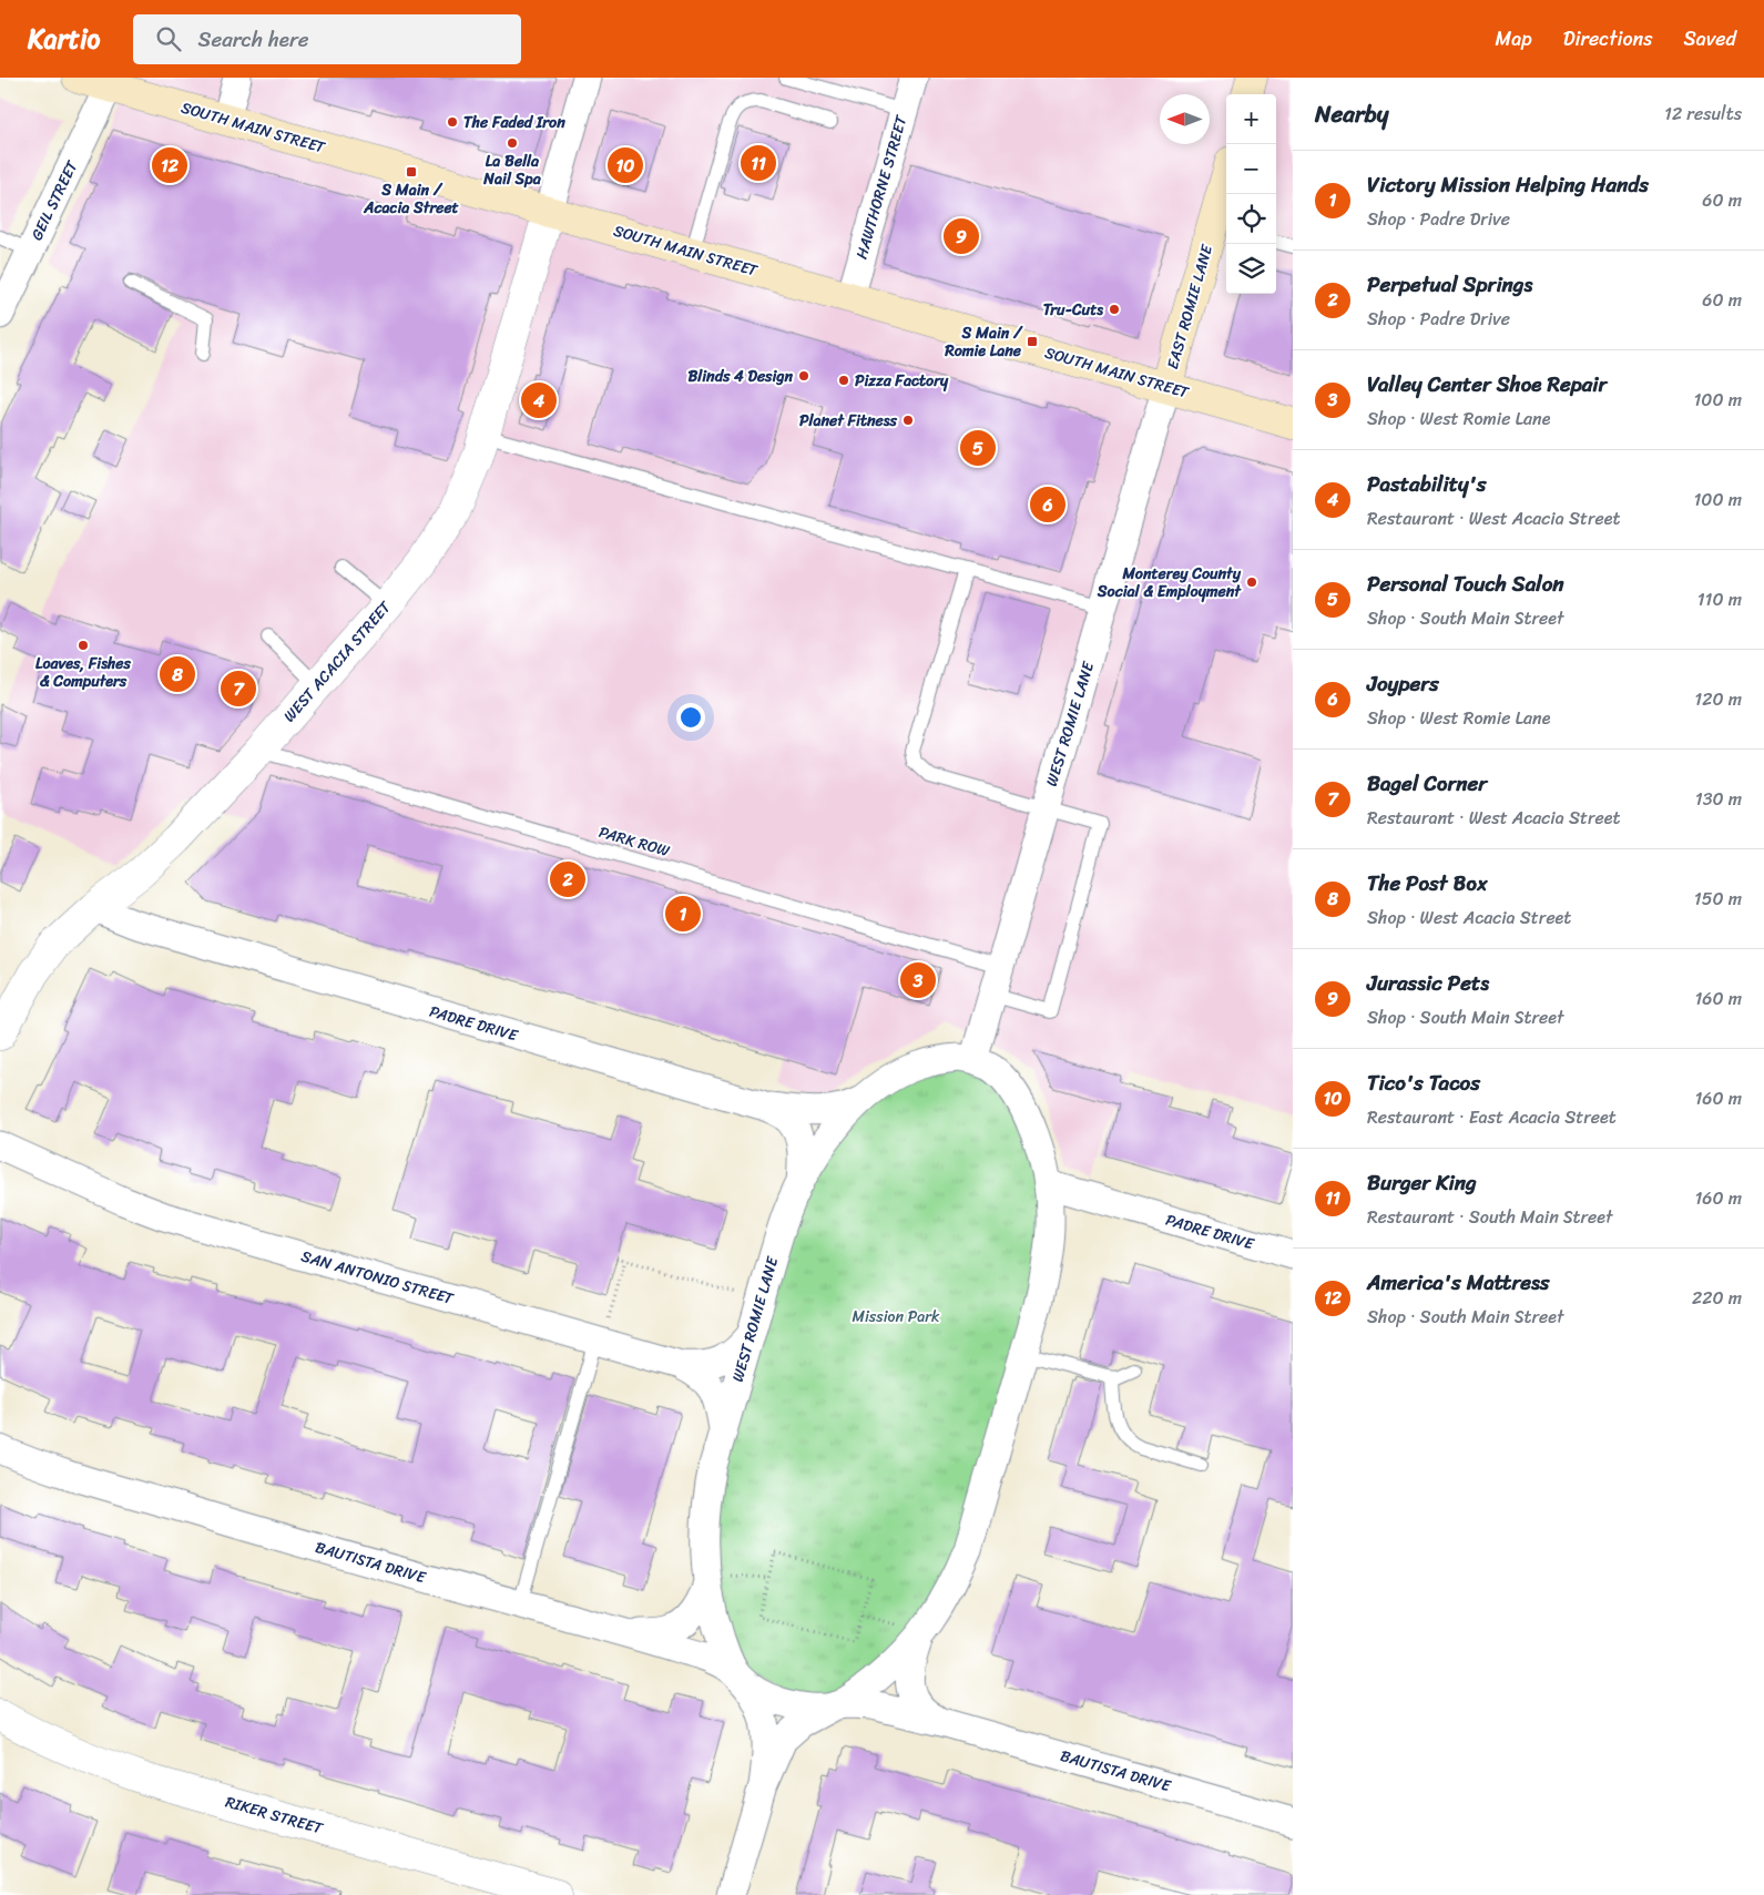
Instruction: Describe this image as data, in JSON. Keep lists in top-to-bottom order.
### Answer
{
  "streets": {
    "main road": ["SOUTH MAIN STREET", "EAST ROMIE LANE"],
    "street": [
      "HAWTHORNE STREET",
      "GEIL STREET",
      "WEST ACACIA STREET",
      "WEST ROMIE LANE",
      "PADRE DRIVE",
      "SAN ANTONIO STREET",
      "BAUTISTA DRIVE",
      "RIKER STREET"
    ],
    "lane": ["PARK ROW"]
  },
  "crossings": [
    ["SOUTH MAIN STREET", "HAWTHORNE STREET"],
    ["SOUTH MAIN STREET", "GEIL STREET"],
    ["SOUTH MAIN STREET", "EAST ROMIE LANE"],
    ["SOUTH MAIN STREET", "WEST ACACIA STREET"],
    ["SOUTH MAIN STREET", "WEST ROMIE LANE"],
    ["EAST ROMIE LANE", "WEST ROMIE LANE"],
    ["WEST ACACIA STREET", "PARK ROW"],
    ["WEST ACACIA STREET", "PADRE DRIVE"],
    ["WEST ROMIE LANE", "PARK ROW"],
    ["WEST ROMIE LANE", "PADRE DRIVE"],
    ["WEST ROMIE LANE", "SAN ANTONIO STREET"],
    ["WEST ROMIE LANE", "BAUTISTA DRIVE"]
  ],
  "parks": ["Mission Park"],
  "places": {
    "other": [
      "The Faded Iron",
      "La Bella Nail Spa",
      "Tru-Cuts",
      "Blinds 4 Design",
      "Pizza Factory",
      "Planet Fitness",
      "Monterey County Social & Employment",
      "Loaves, Fishes & Computers"
    ],
    "transit": ["S Main / Acacia Street", "S Main / Romie Lane"]
  },
  "north": "left",
  "page": {
    "header": "Kartio",
    "search": "Search here",
    "nav": ["Map", "Directions", "Saved"],
    "heading": ["Nearby", "12 results"],
    "map_buttons": ["+", "−"],
    "pins": [
      "11",
      "10",
      "12",
      "9",
      "4",
      "5",
      "6",
      "8",
      "7",
      "2",
      "1",
      "3"
    ],
    "list": [
      {
        "mark": "1",
        "name": "Victory Mission Helping Hands",
        "note": "Shop · Padre Drive",
        "value": "60 m"
      },
      {
        "mark": "2",
        "name": "Perpetual Springs",
        "note": "Shop · Padre Drive",
        "value": "60 m"
      },
      {
        "mark": "3",
        "name": "Valley Center Shoe Repair",
        "note": "Shop · West Romie Lane",
        "value": "100 m"
      },
      {
        "mark": "4",
        "name": "Pastability's",
        "note": "Restaurant · West Acacia Street",
        "value": "100 m"
      },
      {
        "mark": "5",
        "name": "Personal Touch Salon",
        "note": "Shop · South Main Street",
        "value": "110 m"
      },
      {
        "mark": "6",
        "name": "Joypers",
        "note": "Shop · West Romie Lane",
        "value": "120 m"
      },
      {
        "mark": "7",
        "name": "Bagel Corner",
        "note": "Restaurant · West Acacia Street",
        "value": "130 m"
      },
      {
        "mark": "8",
        "name": "The Post Box",
        "note": "Shop · West Acacia Street",
        "value": "150 m"
      },
      {
        "mark": "9",
        "name": "Jurassic Pets",
        "note": "Shop · South Main Street",
        "value": "160 m"
      },
      {
        "mark": "10",
        "name": "Tico's Tacos",
        "note": "Restaurant · East Acacia Street",
        "value": "160 m"
      },
      {
        "mark": "11",
        "name": "Burger King",
        "note": "Restaurant · South Main Street",
        "value": "160 m"
      },
      {
        "mark": "12",
        "name": "America's Mattress",
        "note": "Shop · South Main Street",
        "value": "220 m"
      }
    ]
  }
}
